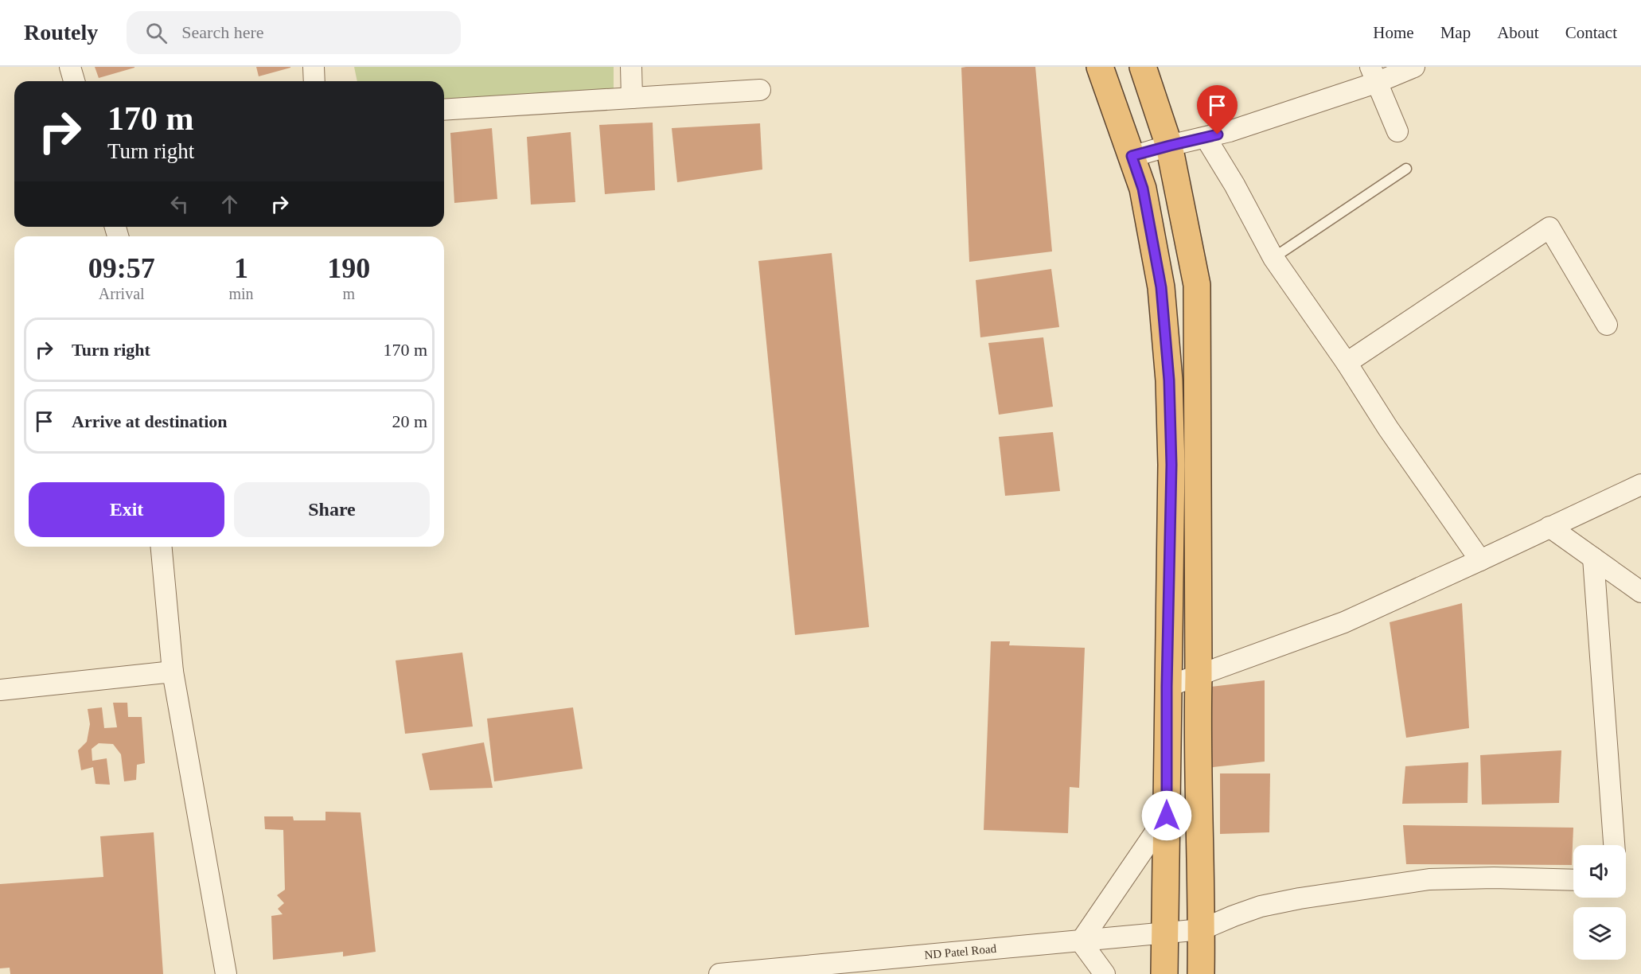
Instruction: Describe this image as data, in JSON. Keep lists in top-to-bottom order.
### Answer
{
  "streets": {
    "street": ["ND Patel Road"]
  },
  "page": {
    "header": "Routely",
    "search": "Search here",
    "nav": [
      "Home",
      "Map",
      "About",
      "Contact"
    ],
    "turn": ["170 m", "Turn right"],
    "eta": [
      "09:57",
      "Arrival",
      "1",
      "min",
      "190",
      "m"
    ],
    "list": [
      {
        "name": "Turn right",
        "value": "170 m"
      },
      {
        "name": "Arrive at destination",
        "value": "20 m"
      }
    ],
    "buttons": ["Exit", "Share"]
  }
}
